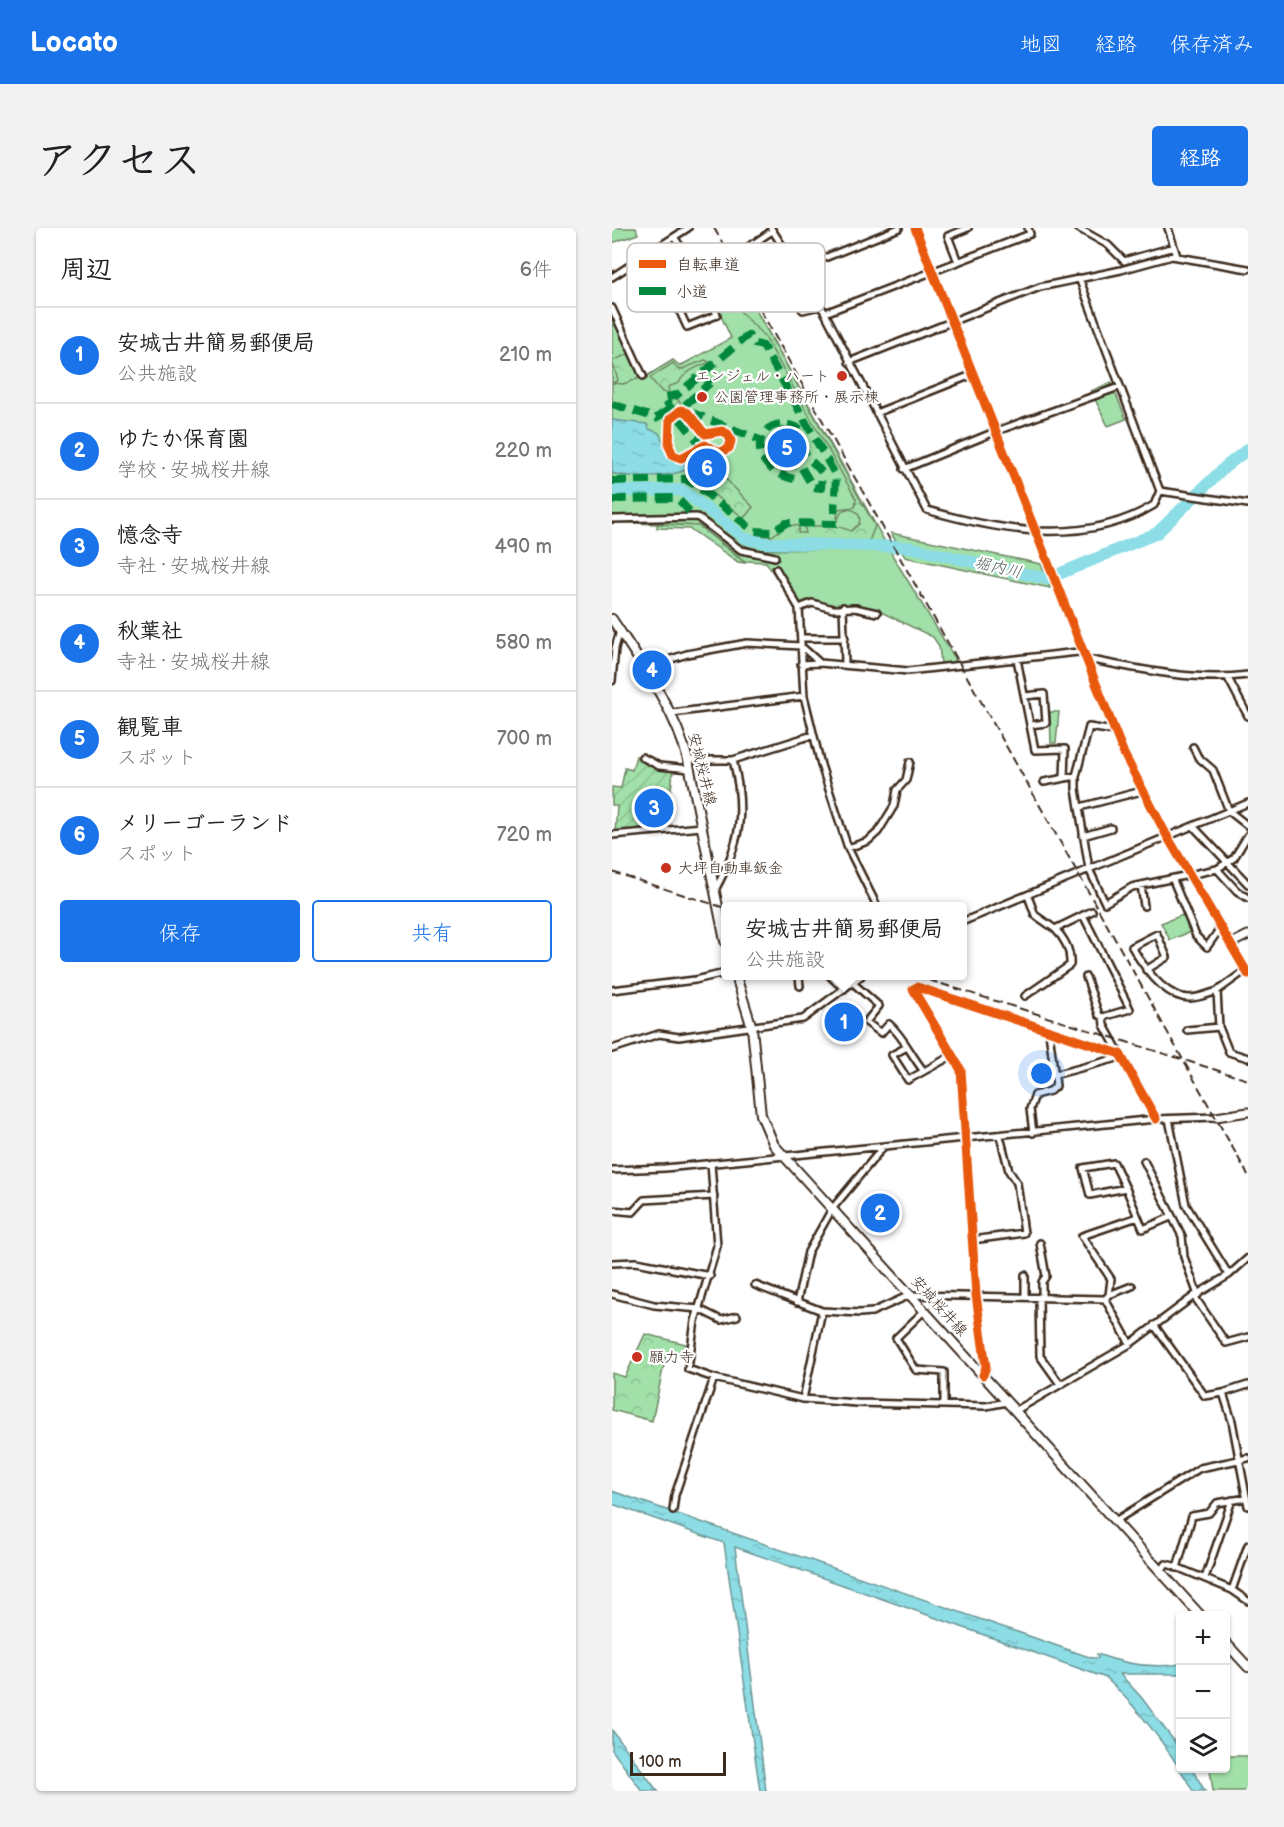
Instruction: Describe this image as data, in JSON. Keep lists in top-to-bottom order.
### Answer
{
  "streets": {
    "main road": ["安城桜井線"]
  },
  "water": ["堀内川"],
  "places": [
    "エンジェル・ハート",
    "公園管理事務所・展示棟",
    "大坪自動車鈑金",
    "願力寺"
  ],
  "legend": ["自転車道", "小道"],
  "scale_bar": "100 m",
  "page": {
    "header": "Locato",
    "nav": ["地図", "経路", "保存済み"],
    "title": "アクセス",
    "buttons": [
      "経路",
      ["保存", "共有"]
    ],
    "heading": ["周辺", "6件"],
    "list": [
      {
        "mark": "1",
        "name": "安城古井簡易郵便局",
        "note": "公共施設",
        "value": "210 m"
      },
      {
        "mark": "2",
        "name": "ゆたか保育園",
        "note": "学校 · 安城桜井線",
        "value": "220 m"
      },
      {
        "mark": "3",
        "name": "憶念寺",
        "note": "寺社 · 安城桜井線",
        "value": "490 m"
      },
      {
        "mark": "4",
        "name": "秋葉社",
        "note": "寺社 · 安城桜井線",
        "value": "580 m"
      },
      {
        "mark": "5",
        "name": "観覧車",
        "note": "スポット",
        "value": "700 m"
      },
      {
        "mark": "6",
        "name": "メリーゴーランド",
        "note": "スポット",
        "value": "720 m"
      }
    ],
    "pins": [
      "5",
      "6",
      "4",
      "3",
      "1",
      "2"
    ],
    "popup": ["安城古井簡易郵便局", "公共施設"],
    "map_buttons": ["+", "−"],
    "scale": "100 m"
  }
}
